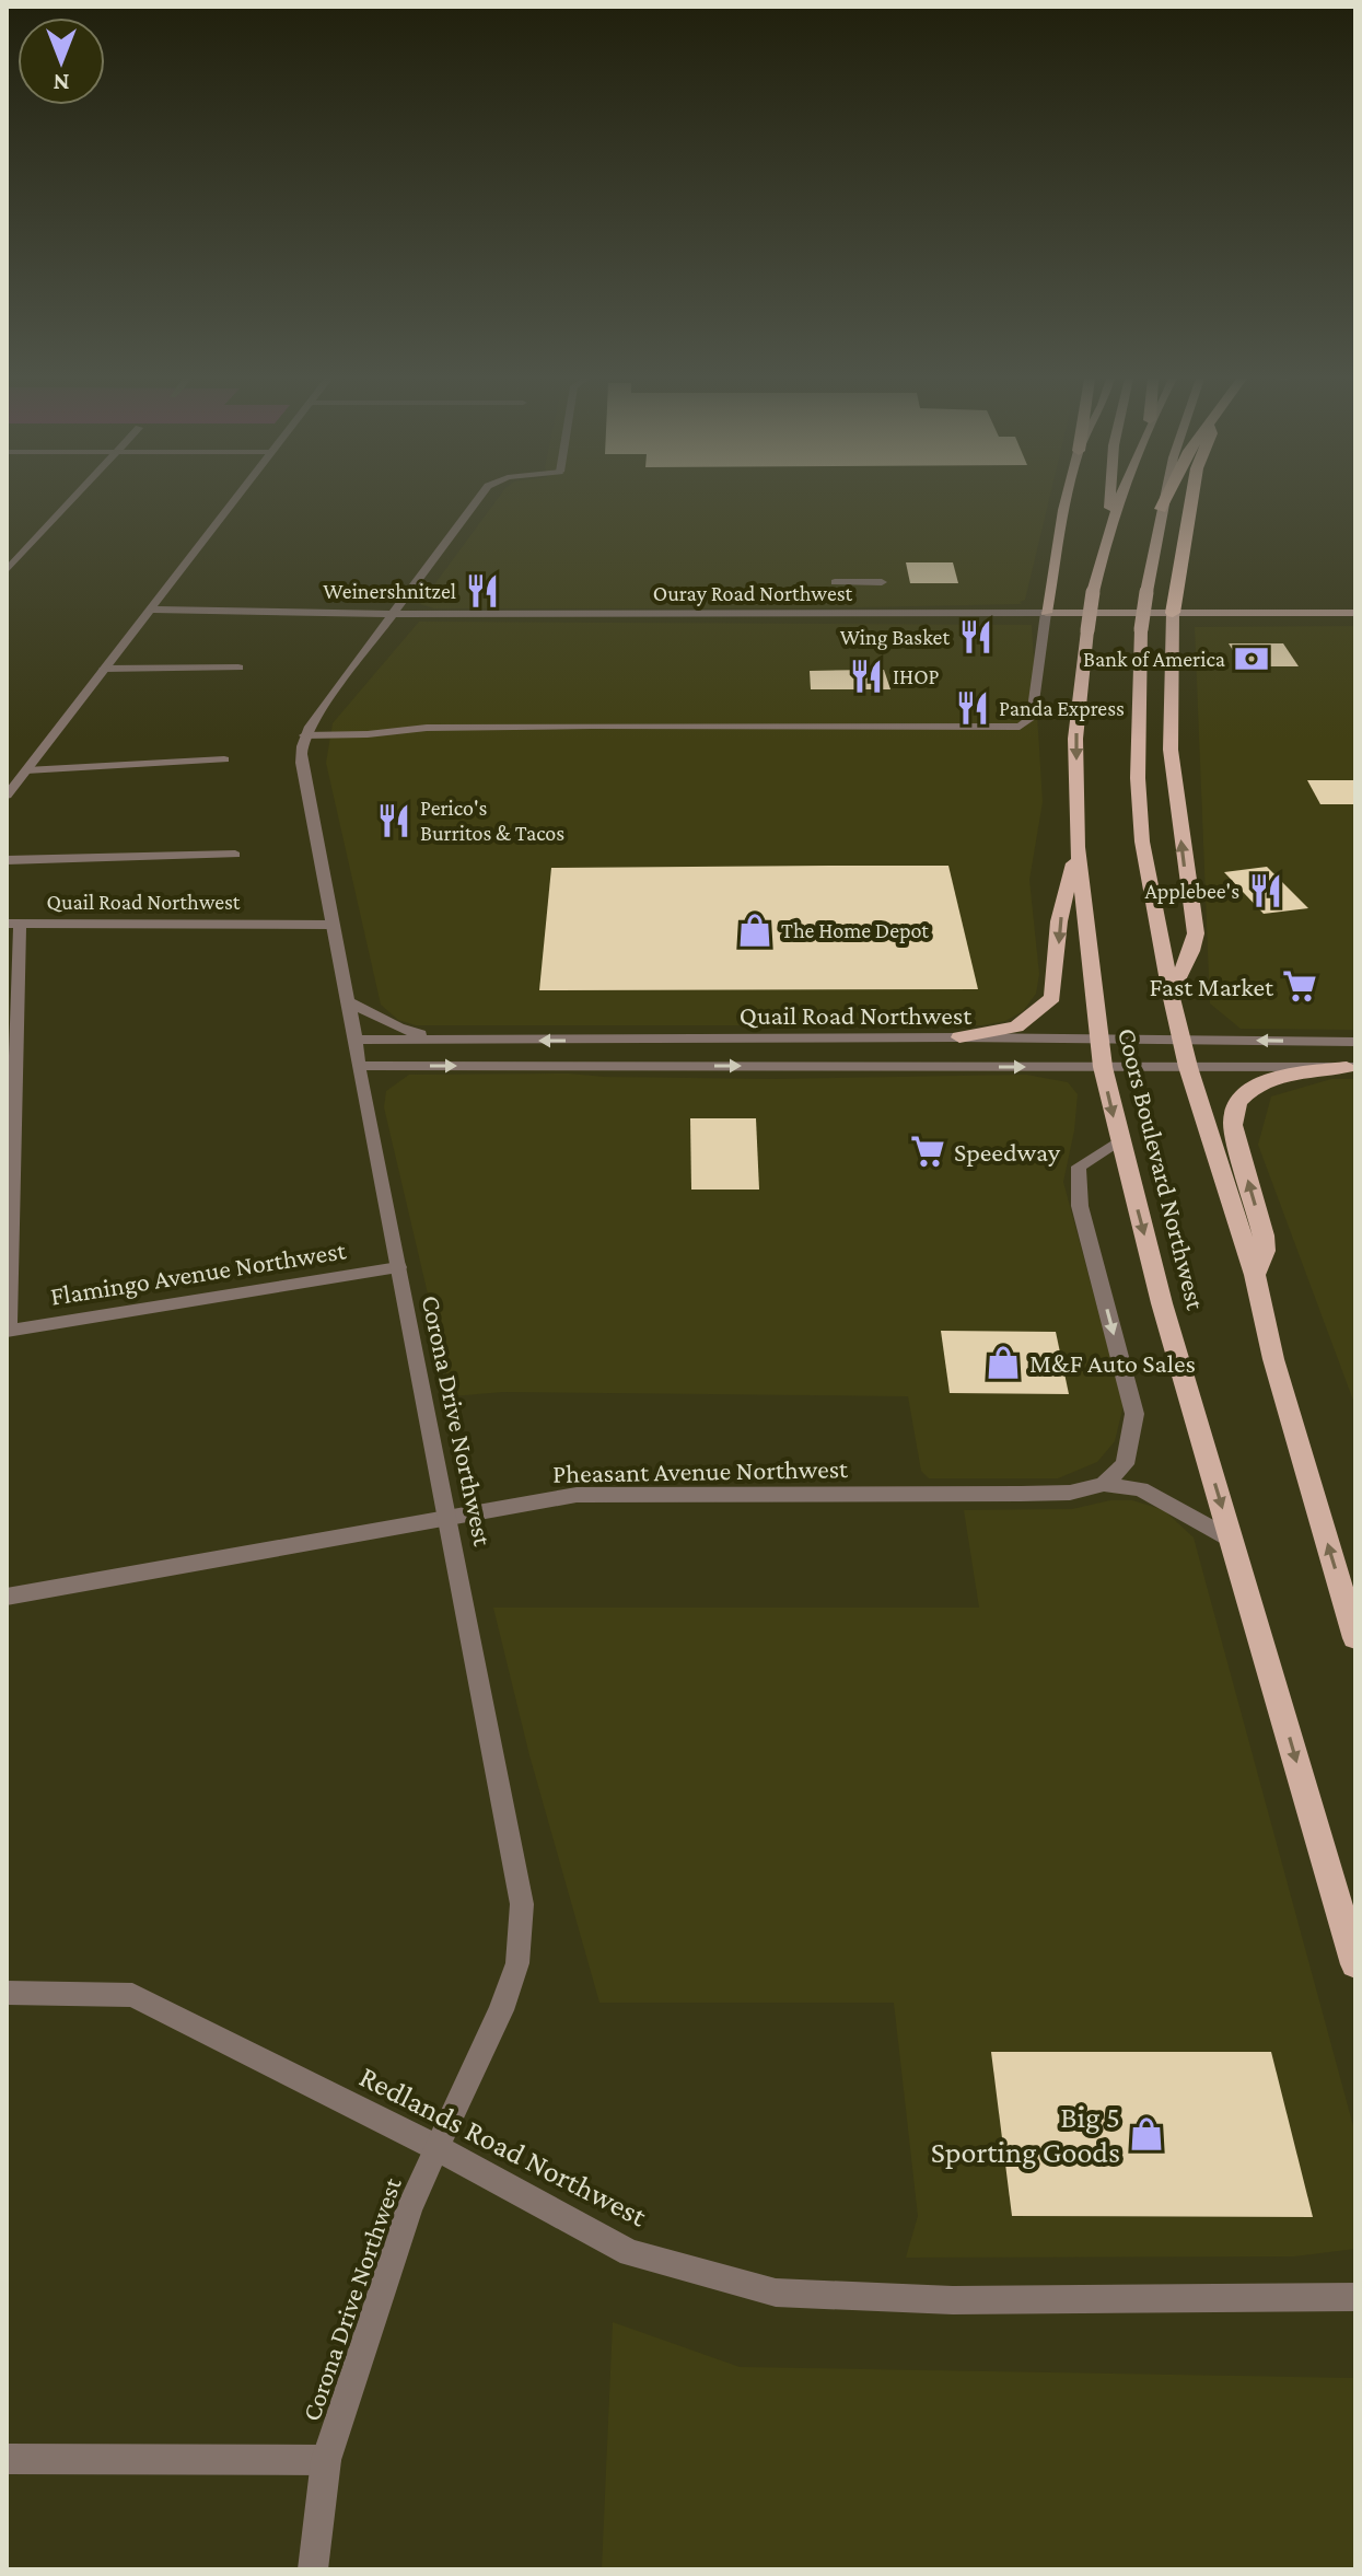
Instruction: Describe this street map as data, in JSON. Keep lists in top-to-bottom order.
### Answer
{
  "streets": {
    "main road": ["Ouray Road Northwest", "Coors Boulevard Northwest"],
    "street": [
      "Quail Road Northwest",
      "Flamingo Avenue Northwest",
      "Corona Drive Northwest",
      "Pheasant Avenue Northwest",
      "Redlands Road Northwest"
    ]
  },
  "crossings": [
    ["Quail Road Northwest", "Coors Boulevard Northwest"],
    ["Quail Road Northwest", "Corona Drive Northwest"],
    ["Coors Boulevard Northwest", "Pheasant Avenue Northwest"],
    ["Flamingo Avenue Northwest", "Corona Drive Northwest"],
    ["Corona Drive Northwest", "Pheasant Avenue Northwest"],
    ["Corona Drive Northwest", "Redlands Road Northwest"]
  ],
  "places": {
    "restaurant": [
      "Weinershnitzel",
      "Wing Basket",
      "IHOP",
      "Panda Express",
      "Perico's Burritos & Tacos",
      "Applebee's"
    ],
    "bank": ["Bank of America"],
    "shop": ["The Home Depot", "M&F Auto Sales", "Big 5 Sporting Goods"],
    "supermarket": ["Fast Market", "Speedway"]
  },
  "north": "bottom"
}
